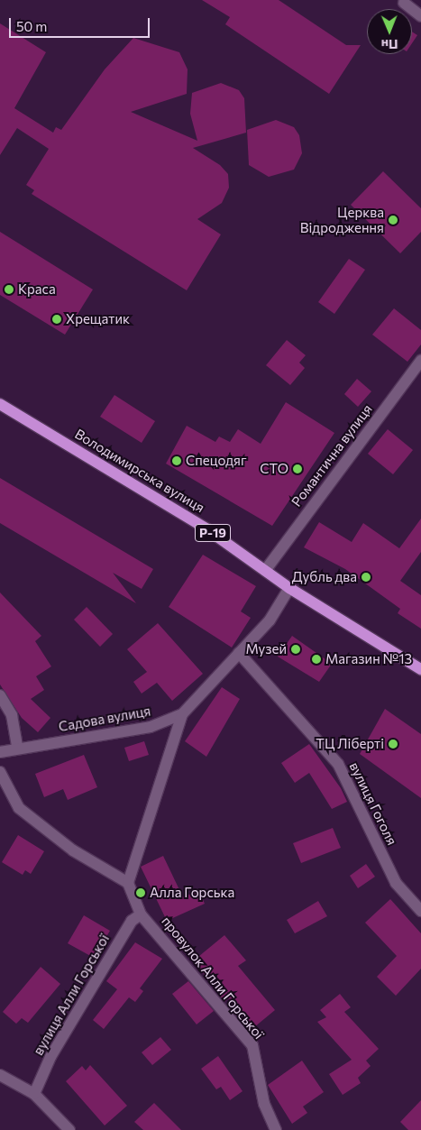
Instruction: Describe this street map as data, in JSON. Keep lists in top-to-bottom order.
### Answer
{
  "streets": {
    "main road": ["Володимирська вулиця", "Р-19"],
    "street": [
      "Романтична вулиця",
      "Садова вулиця",
      "вулиця Гоголя",
      "провулок Алли Горської",
      "вулиця Алли Горської"
    ]
  },
  "crossings": [
    ["Романтична вулиця", "Володимирська вулиця"],
    ["Володимирська вулиця", "Садова вулиця"],
    ["Садова вулиця", "вулиця Гоголя"],
    ["провулок Алли Горської", "вулиця Алли Горської"]
  ],
  "places": [
    "Церква Відродження",
    "Краса",
    "Хрещатик",
    "Спецодяг",
    "СТО",
    "Дубль два",
    "Музей",
    "Магазин №13",
    "ТЦ Ліберті",
    "Алла Горська"
  ],
  "scale_bar": "50 m",
  "north": "bottom"
}
